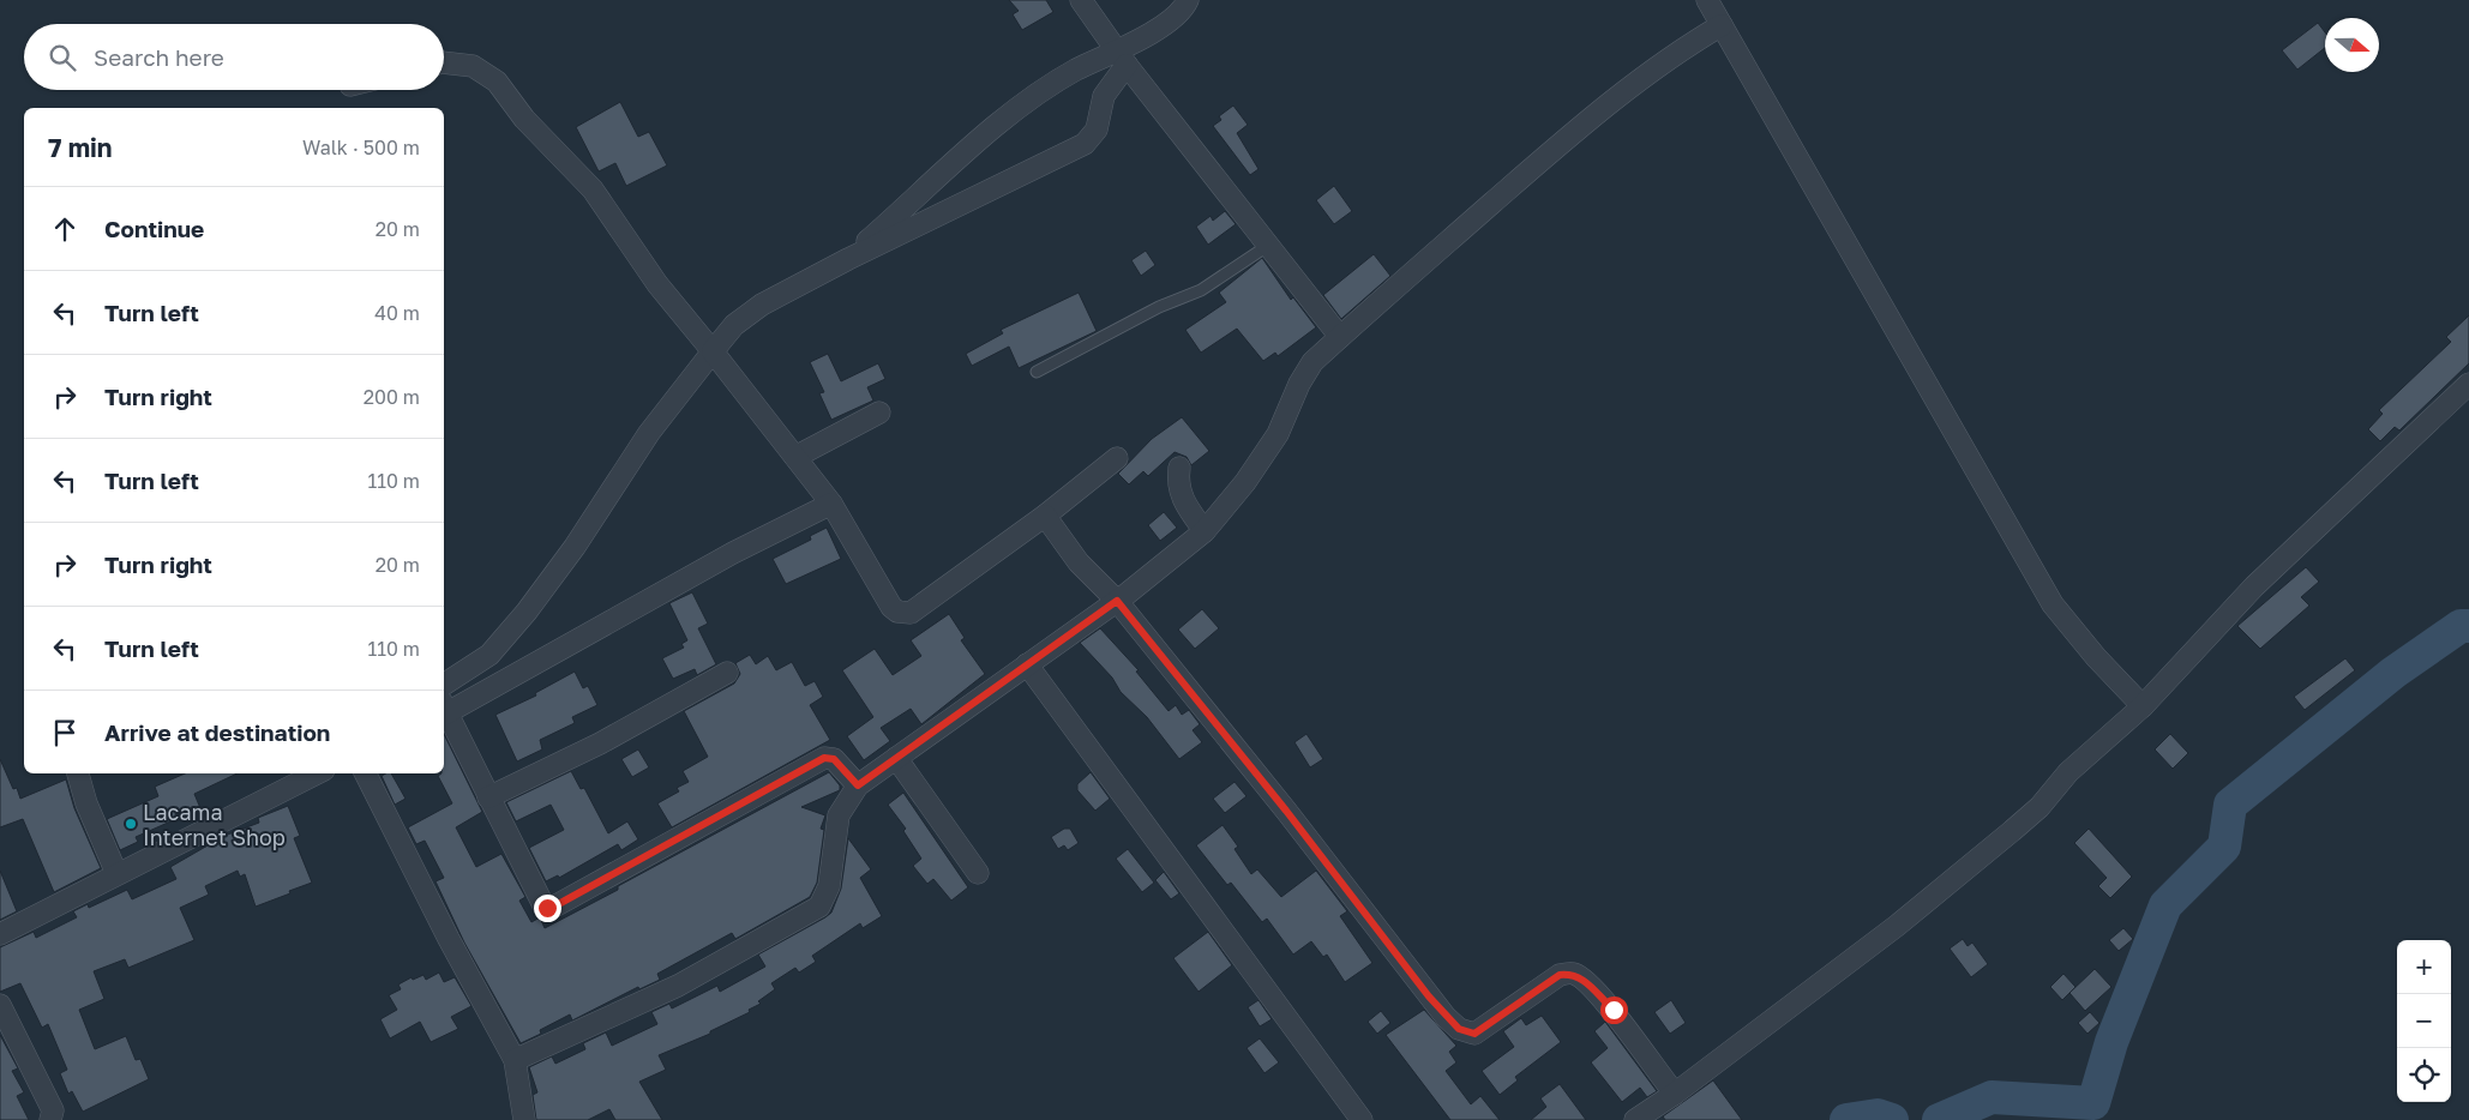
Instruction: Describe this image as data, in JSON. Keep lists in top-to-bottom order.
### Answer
{
  "places": ["Lacama Internet Shop"],
  "north": "right",
  "page": {
    "search": "Search here",
    "heading": ["7 min", "Walk · 500 m"],
    "list": [
      ["Continue", "20 m"],
      ["Turn left", "40 m"],
      ["Turn right", "200 m"],
      ["Turn left", "110 m"],
      ["Turn right", "20 m"],
      ["Turn left", "110 m"],
      "Arrive at destination"
    ],
    "map_buttons": ["+", "−"]
  }
}
